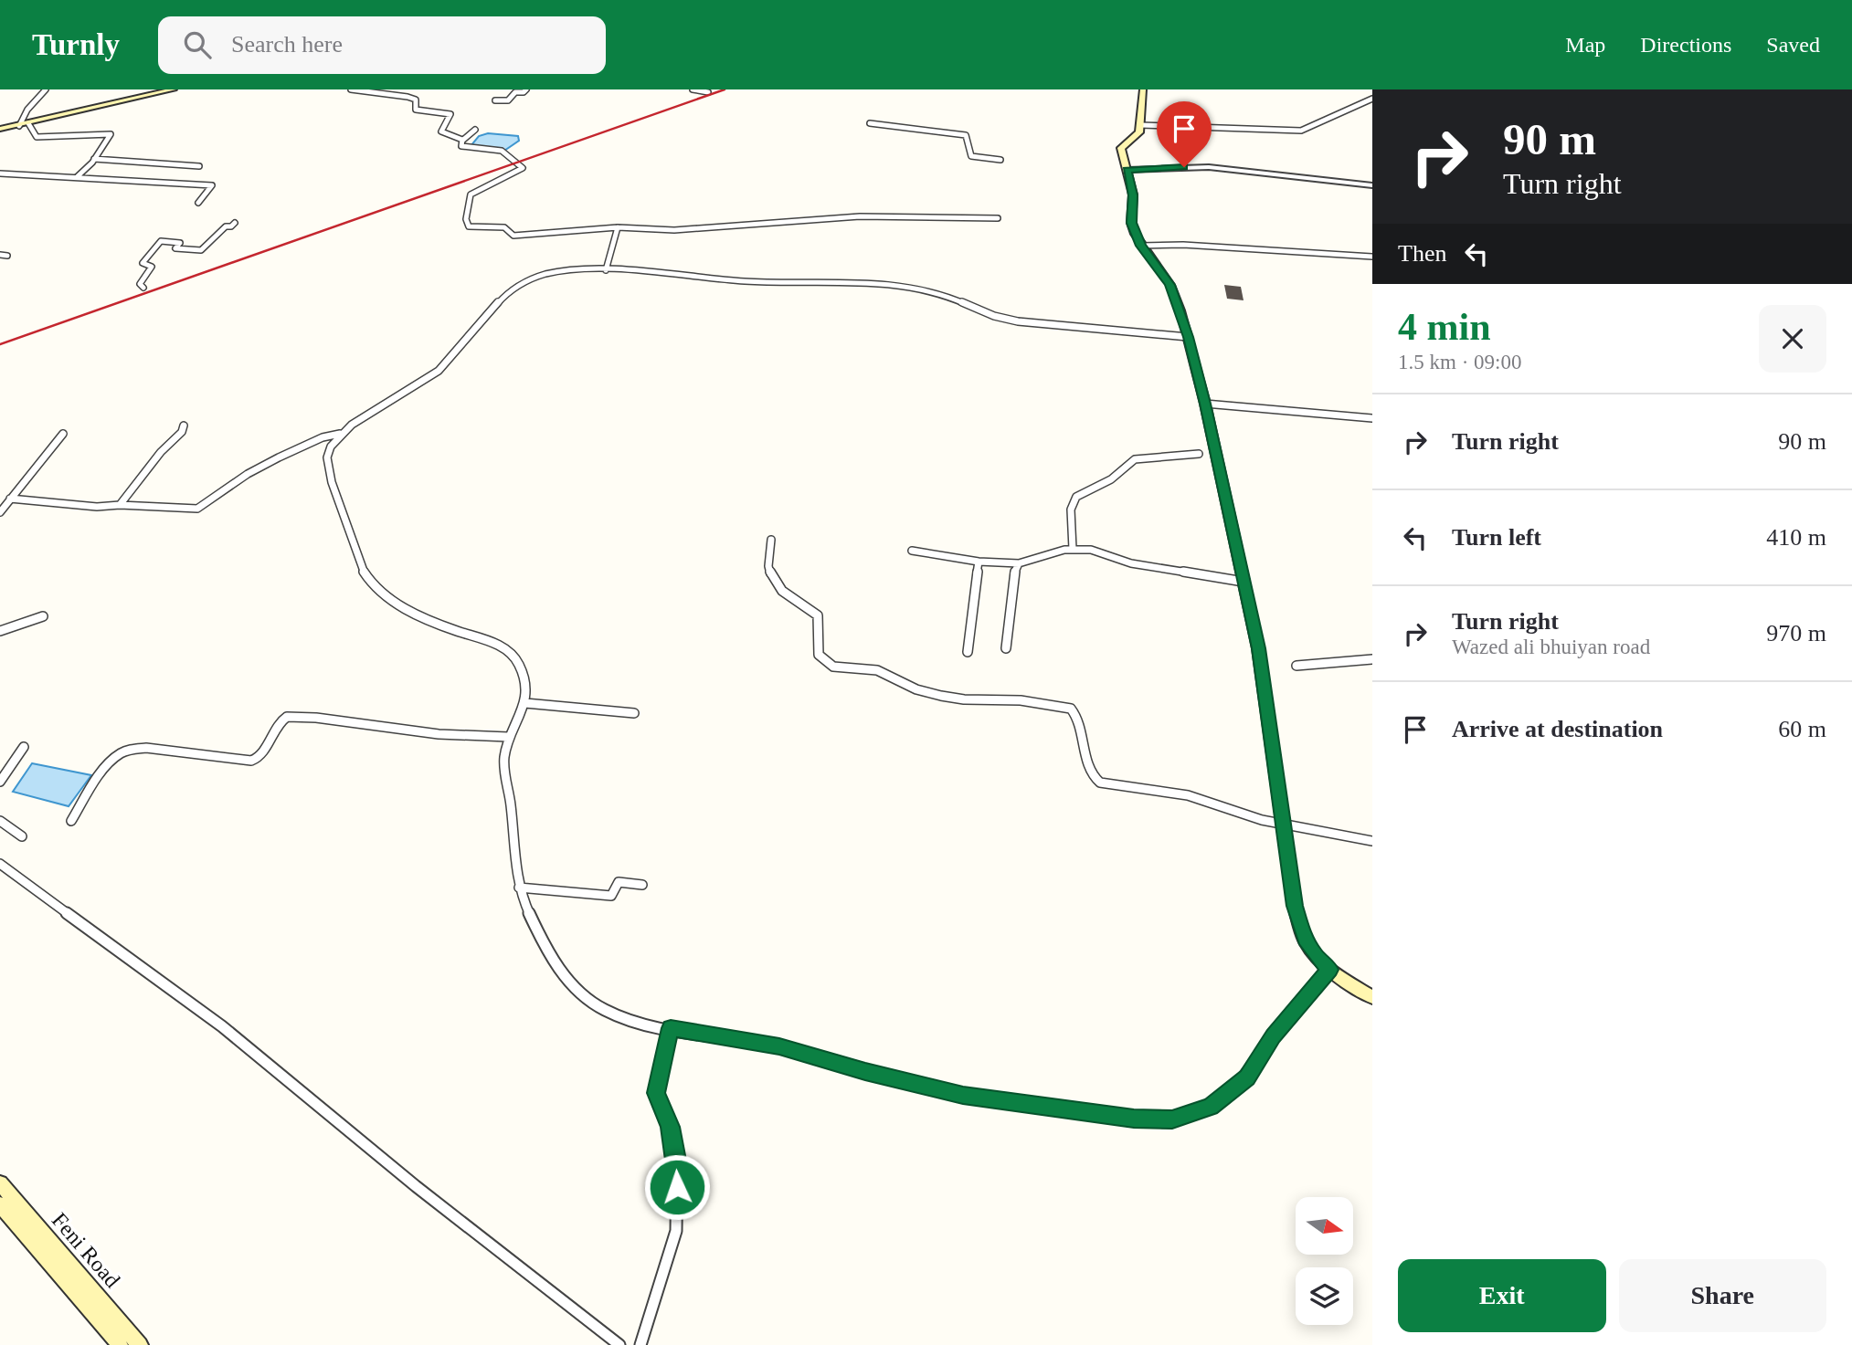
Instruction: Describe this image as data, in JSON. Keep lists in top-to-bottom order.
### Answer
{
  "streets": {
    "main road": ["Feni Road"]
  },
  "north": "right",
  "page": {
    "header": "Turnly",
    "search": "Search here",
    "nav": ["Map", "Directions", "Saved"],
    "turn": ["90 m", "Turn right"],
    "then": "Then",
    "heading": ["4 min", "1.5 km · 09:00"],
    "list": [
      {
        "name": "Turn right",
        "value": "90 m"
      },
      {
        "name": "Turn left",
        "value": "410 m"
      },
      {
        "name": "Turn right",
        "note": "Wazed ali bhuiyan road",
        "value": "970 m"
      },
      {
        "name": "Arrive at destination",
        "value": "60 m"
      }
    ],
    "buttons": ["Exit", "Share"]
  }
}
